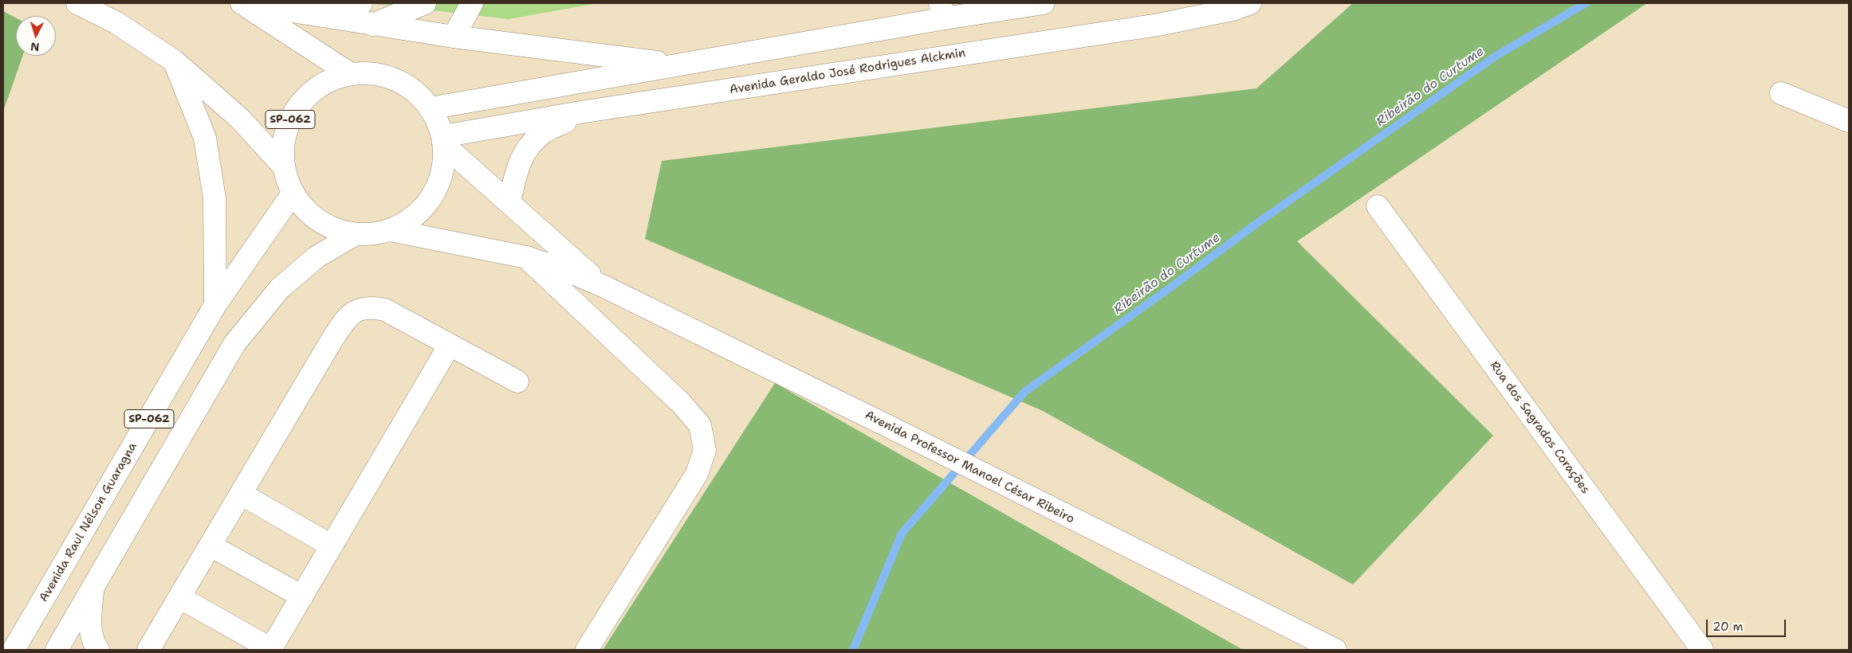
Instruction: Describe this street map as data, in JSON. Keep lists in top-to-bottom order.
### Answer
{
  "streets": {
    "main road": [
      "Avenida Geraldo José Rodrigues Alckmin",
      "SP-062",
      "Rua dos Sagrados Corações",
      "Avenida Professor Manoel César Ribeiro",
      "Avenida Raul Nélson Guaragna"
    ]
  },
  "crossings": [
    ["Avenida Geraldo José Rodrigues Alckmin", "SP-062"],
    ["Avenida Geraldo José Rodrigues Alckmin", "Avenida Professor Manoel César Ribeiro"],
    ["SP-062", "Avenida Professor Manoel César Ribeiro"],
    ["SP-062", "Avenida Raul Nélson Guaragna"]
  ],
  "water": ["Ribeirão do Curtume"],
  "scale_bar": "20 m",
  "north": "bottom"
}
